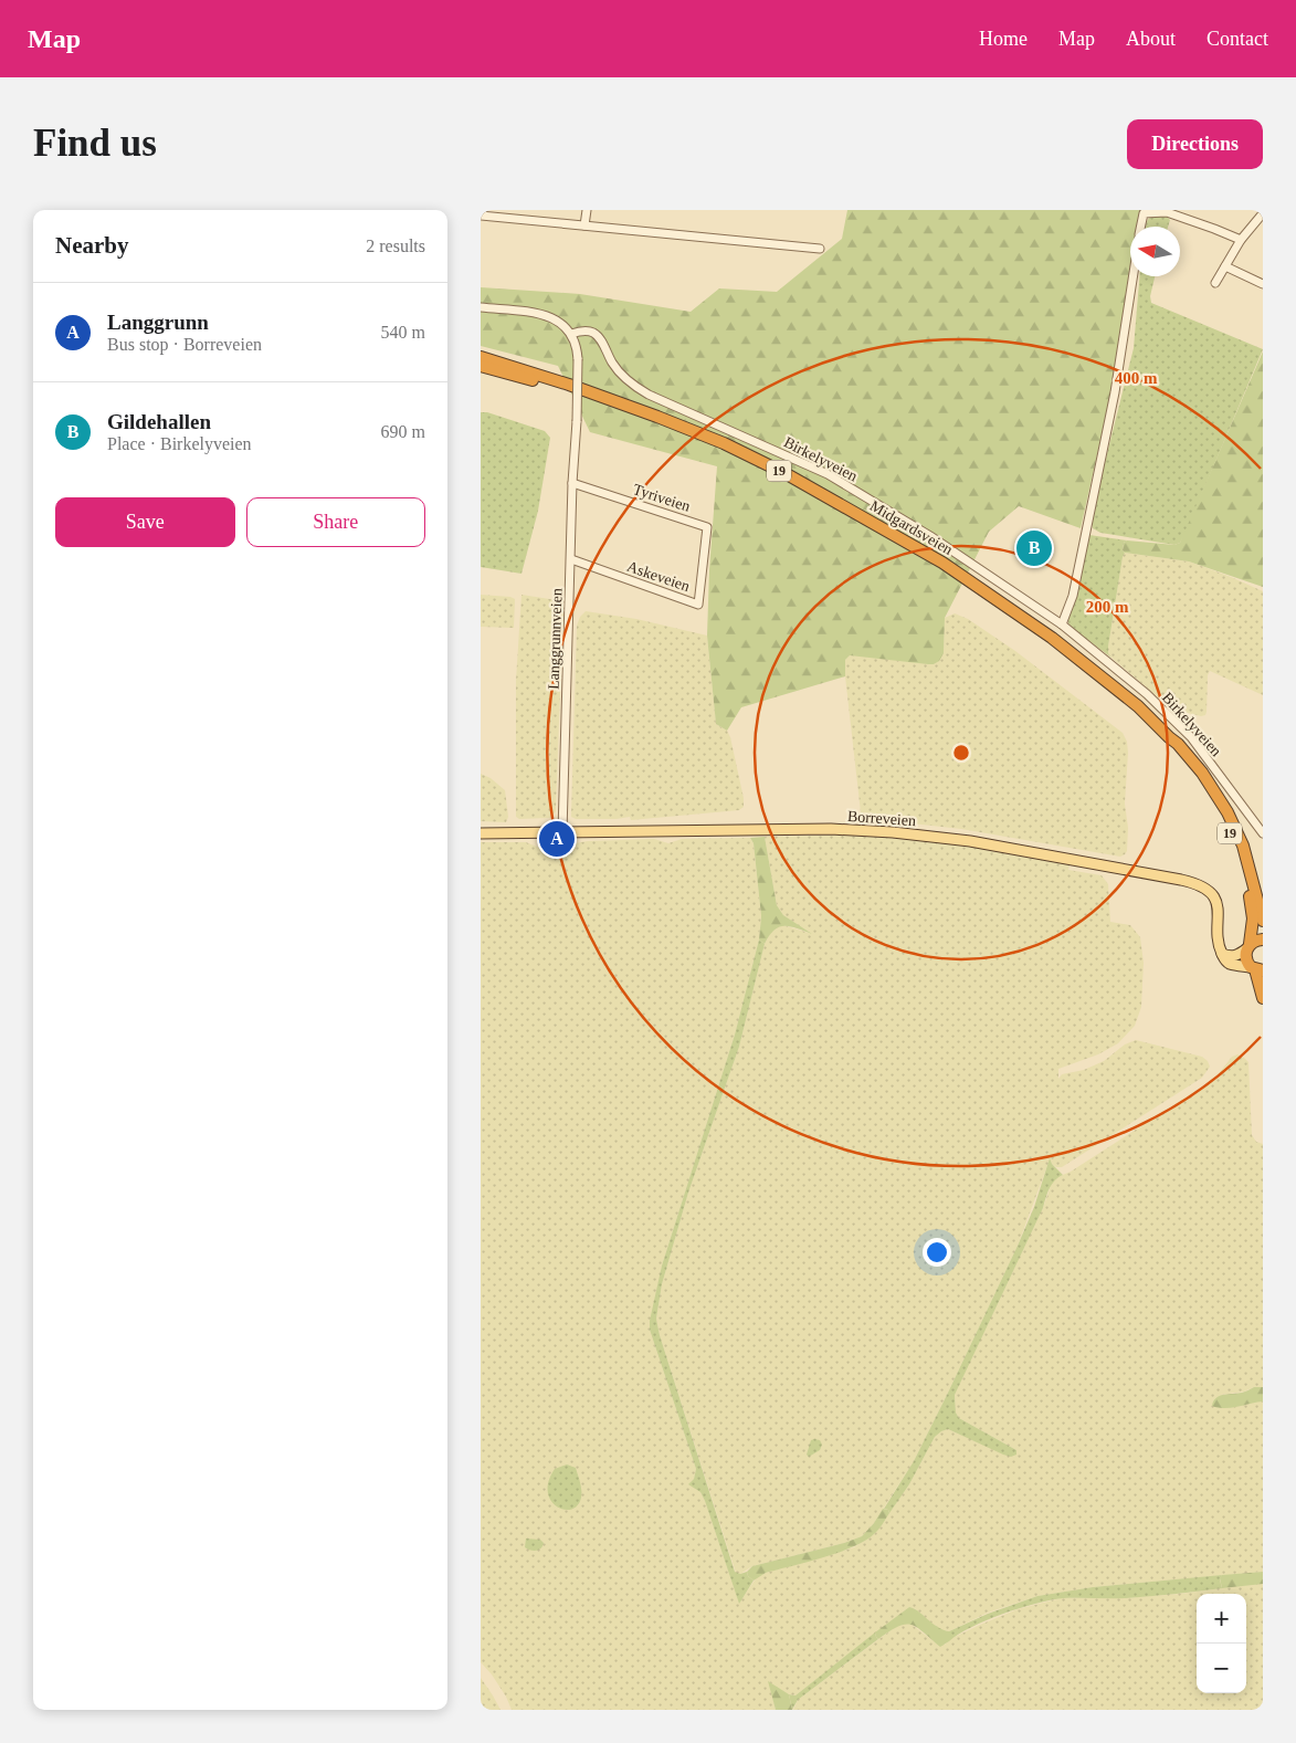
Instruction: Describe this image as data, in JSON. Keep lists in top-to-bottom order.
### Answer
{
  "streets": {
    "highway": ["19", "Midgardsveien"],
    "main road": ["Borreveien"],
    "street": [
      "Birkelyveien",
      "Tyriveien",
      "Askeveien",
      "Langgrunnveien"
    ]
  },
  "crossings": [
    ["Birkelyveien", "Langgrunnveien"],
    ["19", "Midgardsveien"],
    ["Tyriveien", "Askeveien"],
    ["Tyriveien", "Langgrunnveien"],
    ["Askeveien", "Langgrunnveien"],
    ["Langgrunnveien", "Borreveien"]
  ],
  "north": "left",
  "page": {
    "header": "Map",
    "nav": [
      "Home",
      "Map",
      "About",
      "Contact"
    ],
    "buttons": [
      "Directions",
      ["Save", "Share"]
    ],
    "title": "Find us",
    "heading": ["Nearby", "2 results"],
    "list": [
      {
        "mark": "A",
        "name": "Langgrunn",
        "note": "Bus stop · Borreveien",
        "value": "540 m"
      },
      {
        "mark": "B",
        "name": "Gildehallen",
        "note": "Place · Birkelyveien",
        "value": "690 m"
      }
    ],
    "pins": ["B", "A"],
    "map_buttons": ["+", "−"]
  },
  "rings": ["400 m", "200 m"]
}
